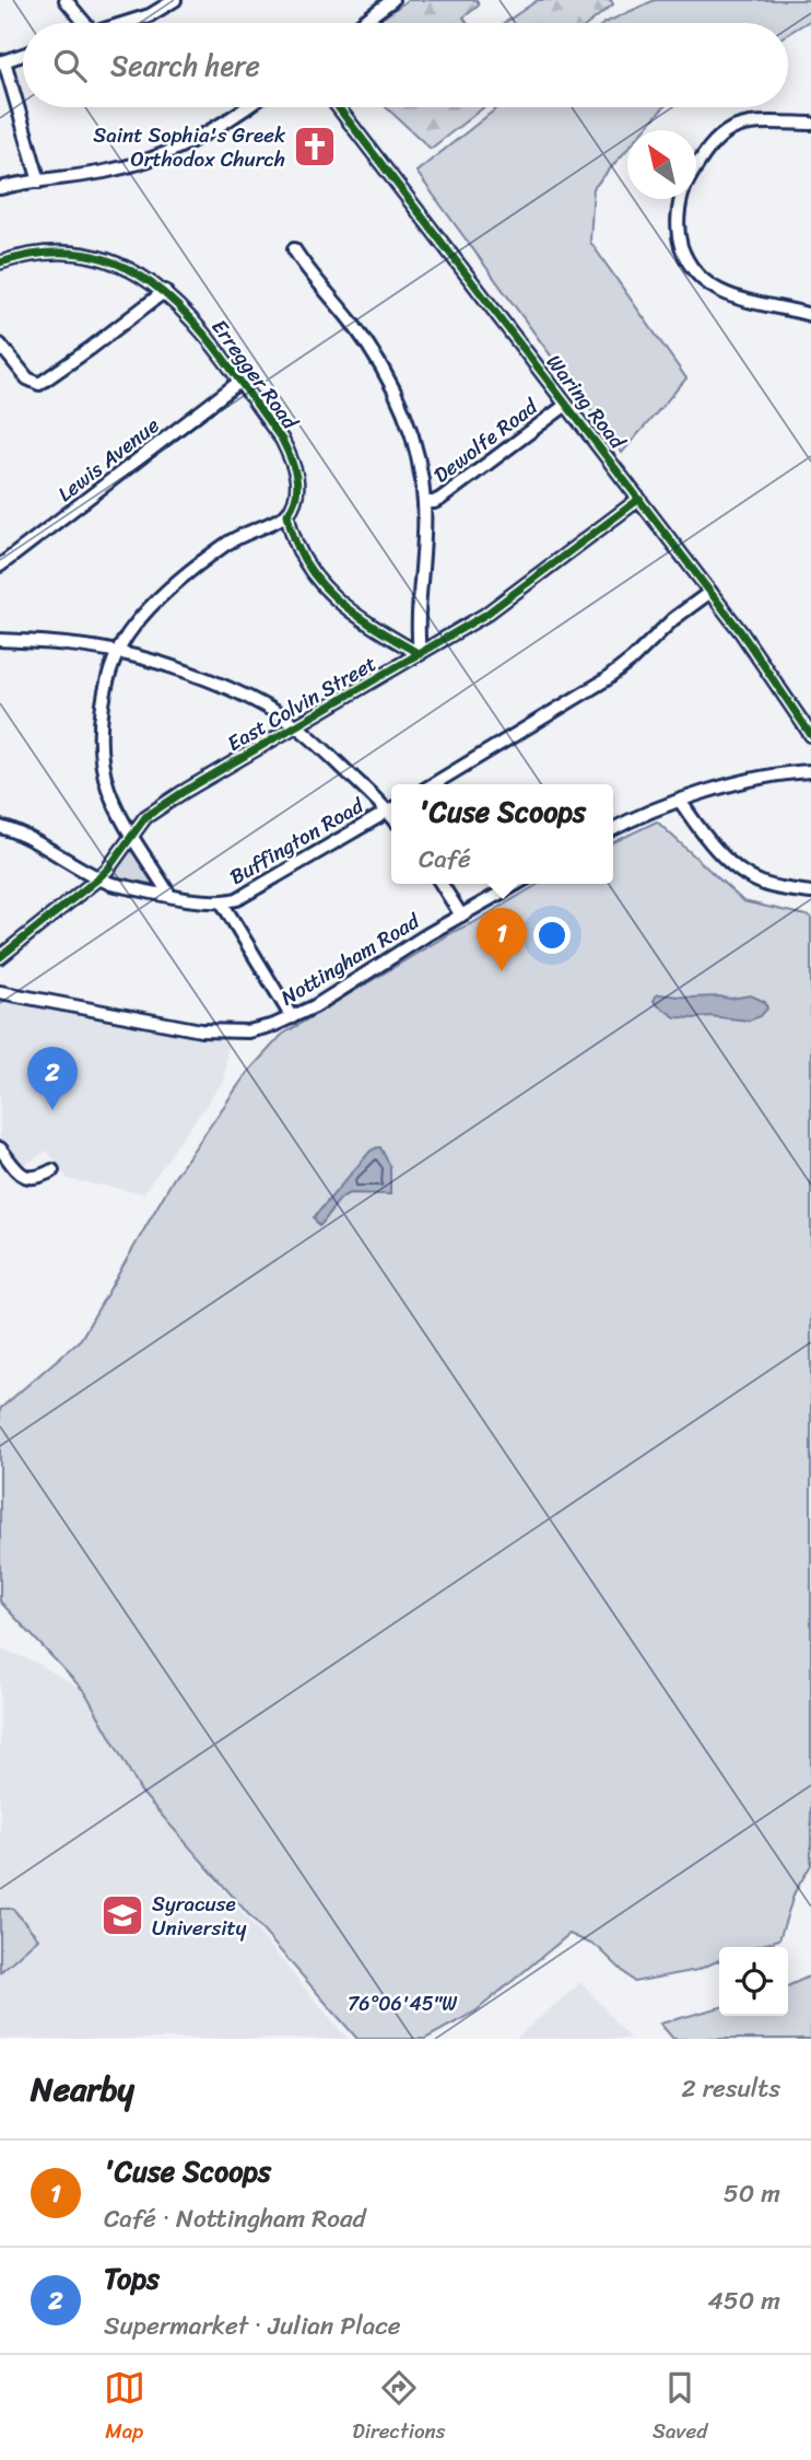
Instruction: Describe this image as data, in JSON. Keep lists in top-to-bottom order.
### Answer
{
  "streets": {
    "street": [
      "Erregger Road",
      "Waring Road",
      "Dewolfe Road",
      "Lewis Avenue",
      "East Colvin Street",
      "Buffington Road",
      "Nottingham Road"
    ]
  },
  "crossings": [
    ["Erregger Road", "Lewis Avenue"],
    ["Waring Road", "Dewolfe Road"],
    ["Waring Road", "East Colvin Street"],
    ["East Colvin Street", "Buffington Road"]
  ],
  "places": {
    "church": ["Saint Sophia's Greek Orthodox Church"],
    "school or university": ["Syracuse University"]
  },
  "north": "top left",
  "page": {
    "search": "Search here",
    "popup": ["'Cuse Scoops", "Café"],
    "pins": ["1", "2"],
    "heading": ["Nearby", "2 results"],
    "list": [
      {
        "mark": "1",
        "name": "'Cuse Scoops",
        "note": "Café · Nottingham Road",
        "value": "50 m"
      },
      {
        "mark": "2",
        "name": "Tops",
        "note": "Supermarket · Julian Place",
        "value": "450 m"
      }
    ],
    "nav": ["Map", "Directions", "Saved"]
  },
  "coordinates": ["76°06'45\"W"]
}
